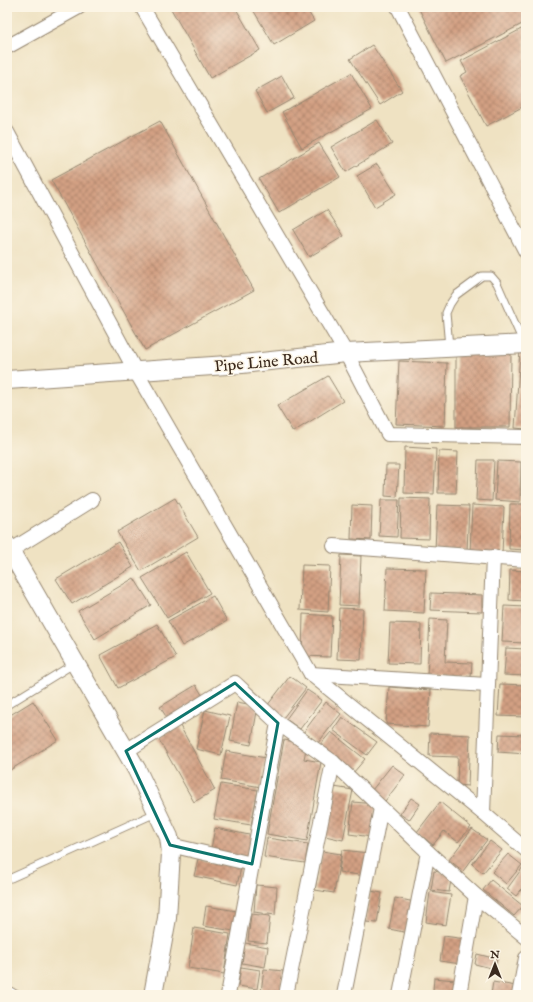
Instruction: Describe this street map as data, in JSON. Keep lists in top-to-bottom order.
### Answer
{
  "streets": {
    "street": ["Pipe Line Road"]
  },
  "north": "top"
}
